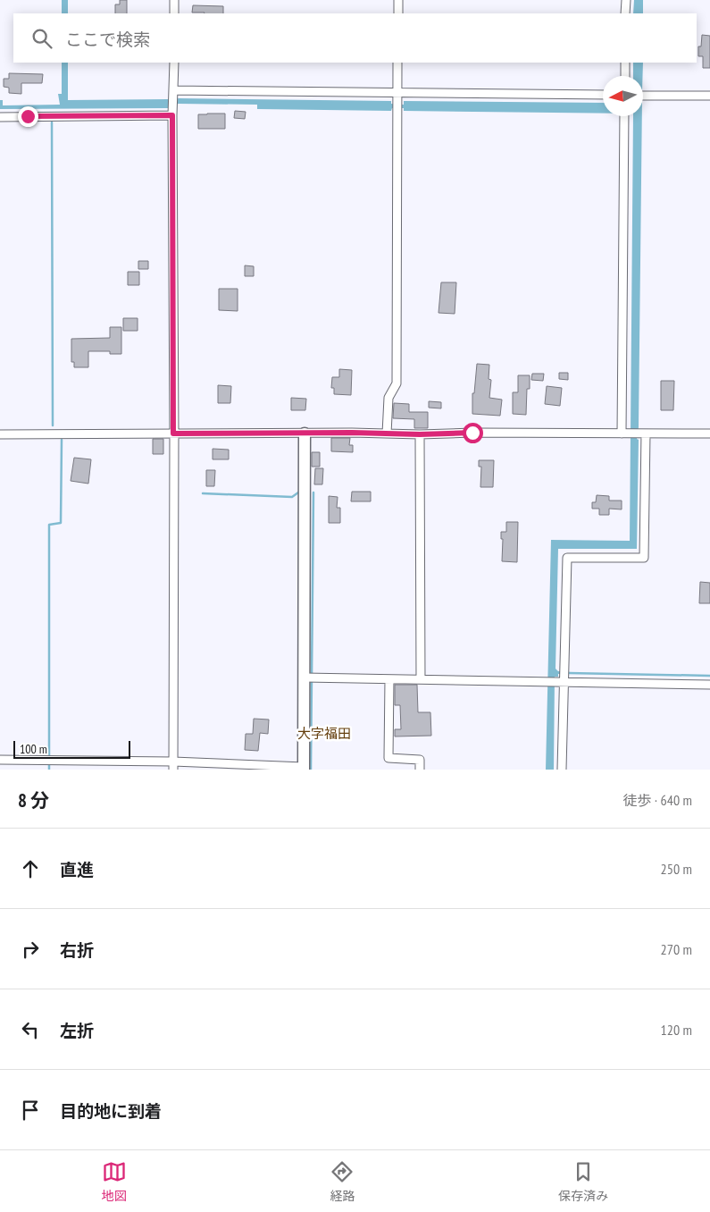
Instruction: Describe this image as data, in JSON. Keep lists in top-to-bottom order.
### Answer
{
  "districts": ["大字福田"],
  "scale_bar": "100 m",
  "north": "left",
  "page": {
    "search": "ここで検索",
    "scale": "100 m",
    "heading": ["8 分", "徒歩 · 640 m"],
    "list": [
      ["直進", "250 m"],
      ["右折", "270 m"],
      ["左折", "120 m"],
      "目的地に到着"
    ],
    "nav": ["地図", "経路", "保存済み"]
  }
}
